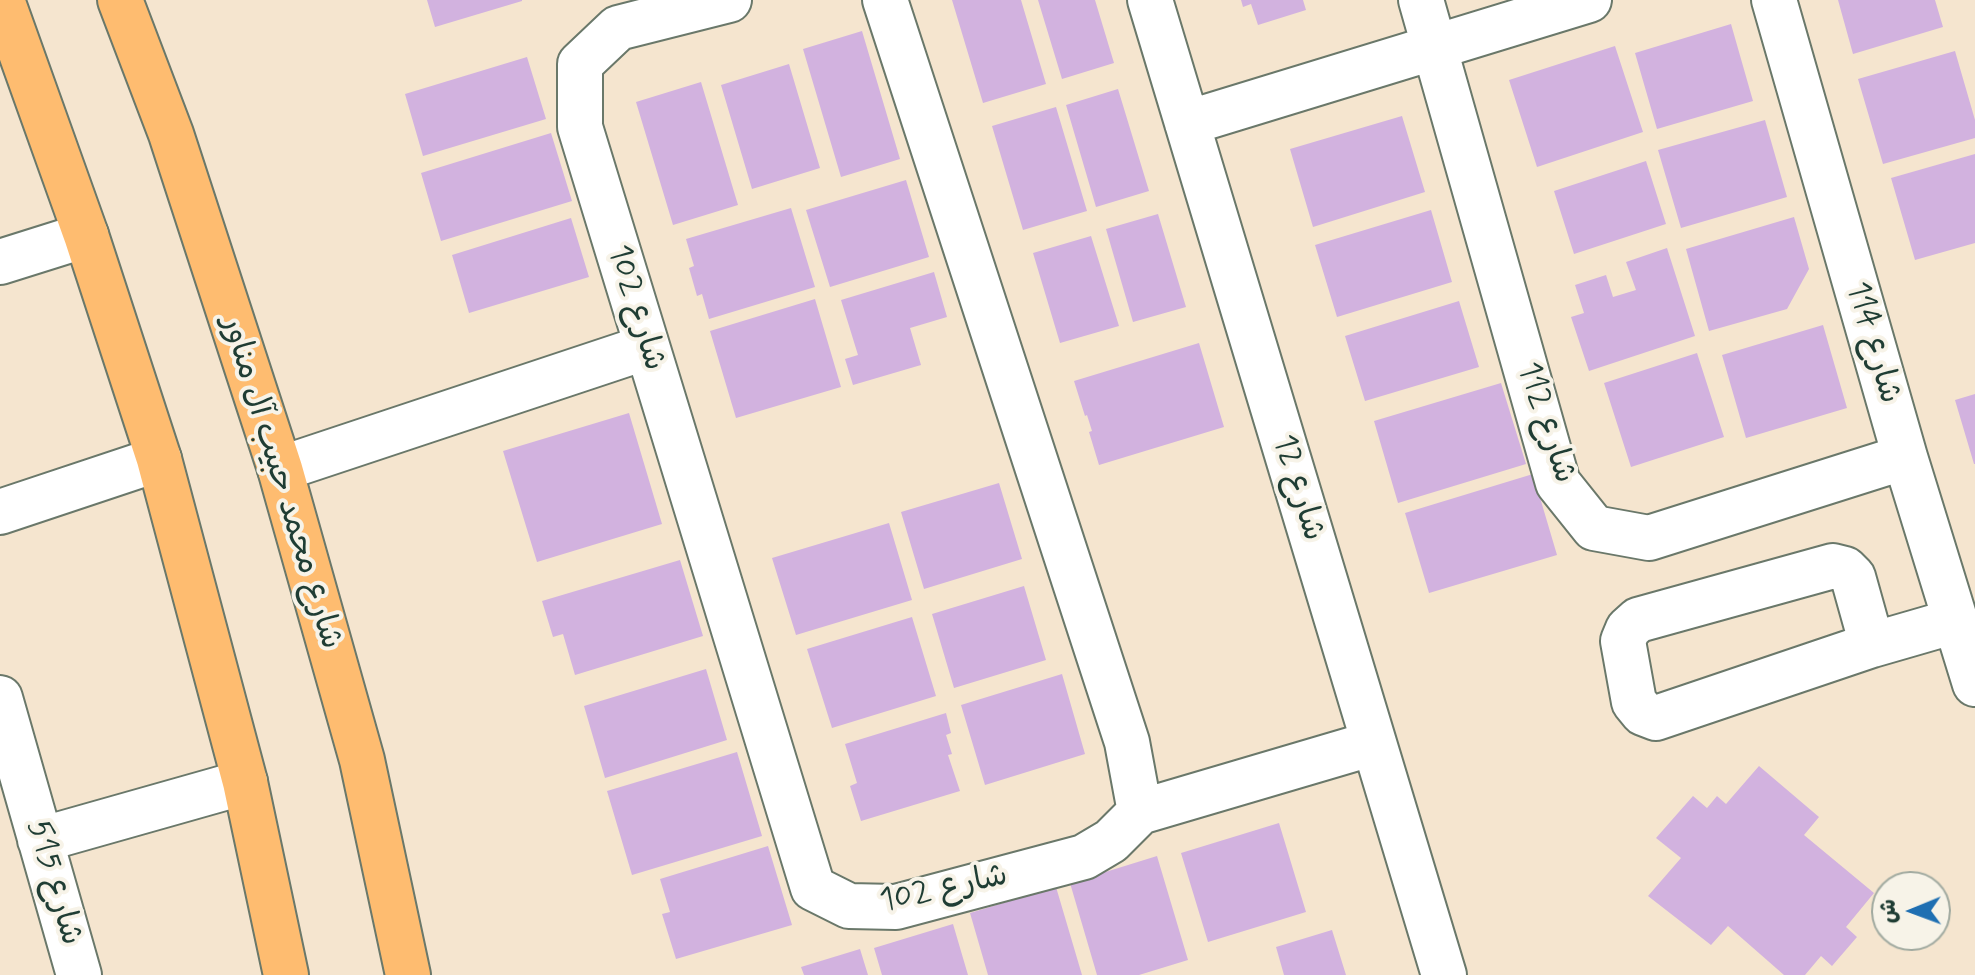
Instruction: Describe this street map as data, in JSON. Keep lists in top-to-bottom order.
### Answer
{
  "streets": {
    "main road": ["شارع محمد حبيب آل مناور"],
    "street": [
      "شارع 102",
      "شارع 114",
      "شارع 112",
      "شارع 12",
      "شارع 515"
    ]
  },
  "crossings": [
    ["شارع 114", "شارع 112"]
  ],
  "north": "left"
}
